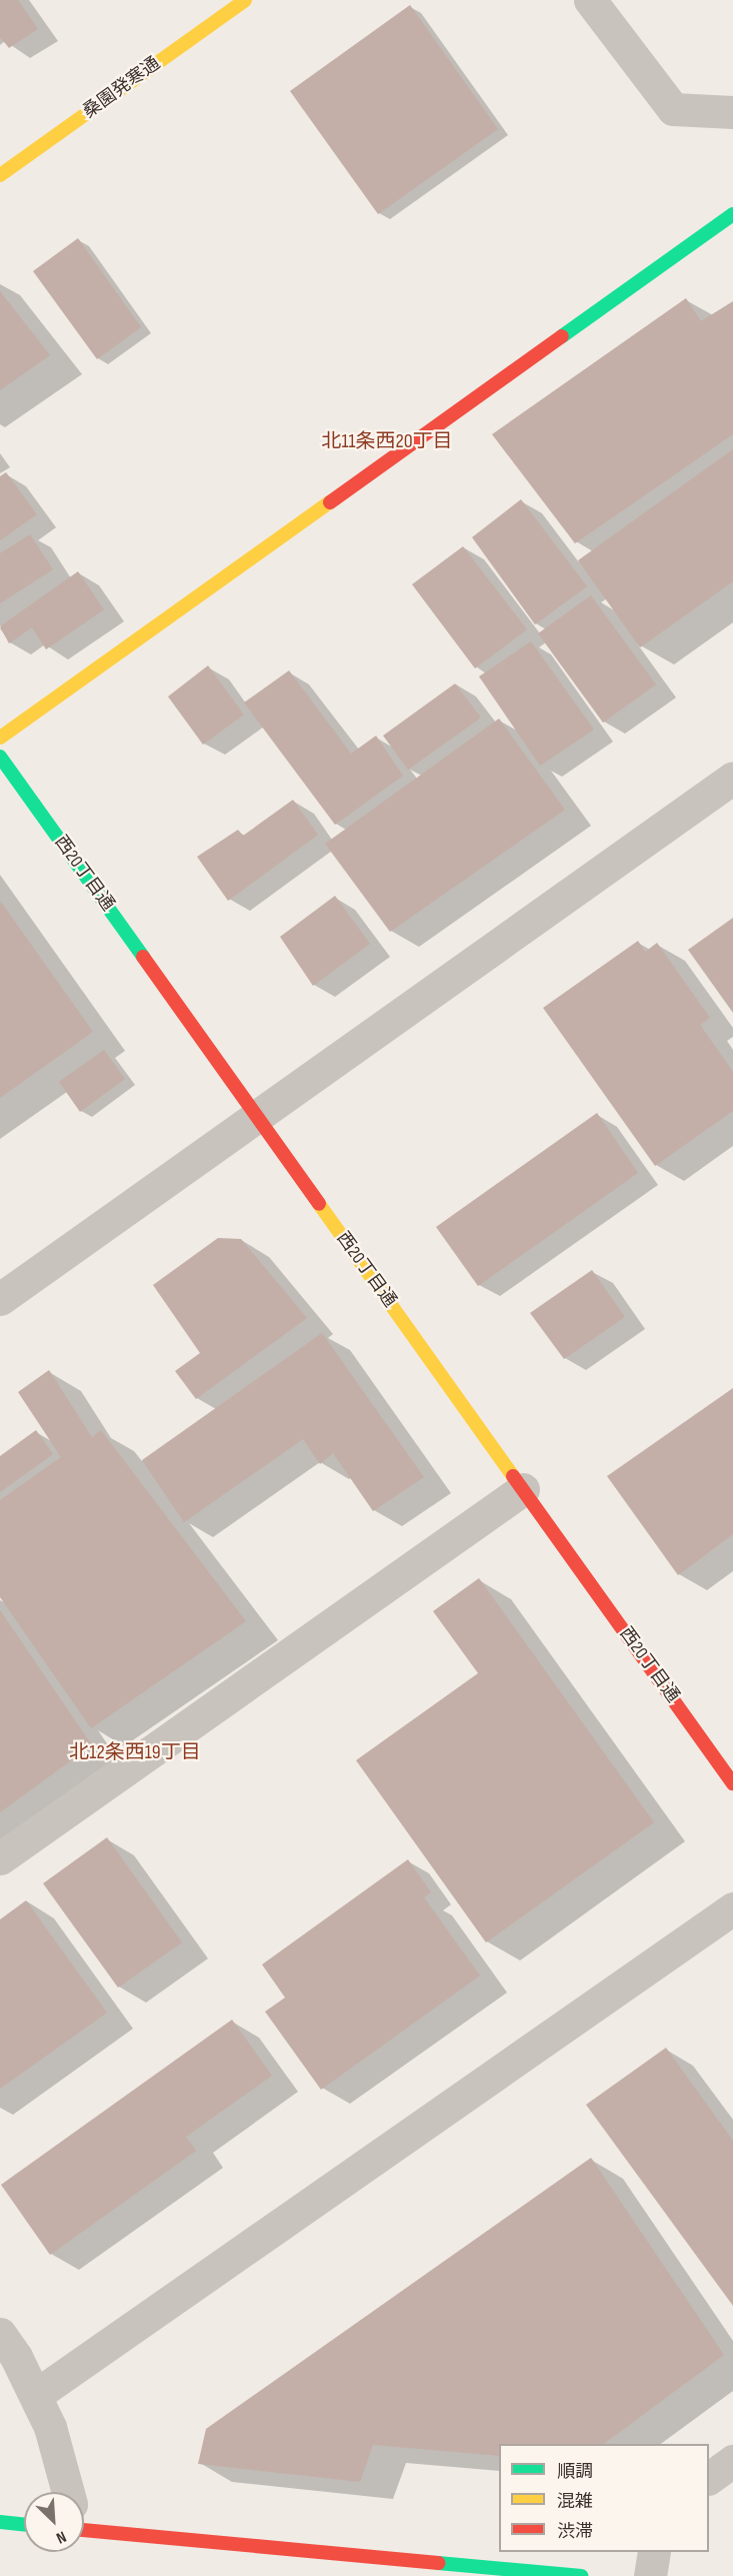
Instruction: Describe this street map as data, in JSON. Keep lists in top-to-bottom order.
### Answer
{
  "streets": {
    "street": ["桑園発寒通", "西20丁目通"]
  },
  "districts": ["北11条西20丁目", "北12条西19丁目"],
  "legend": ["順調", "混雑", "渋滞"],
  "north": "bottom right"
}
